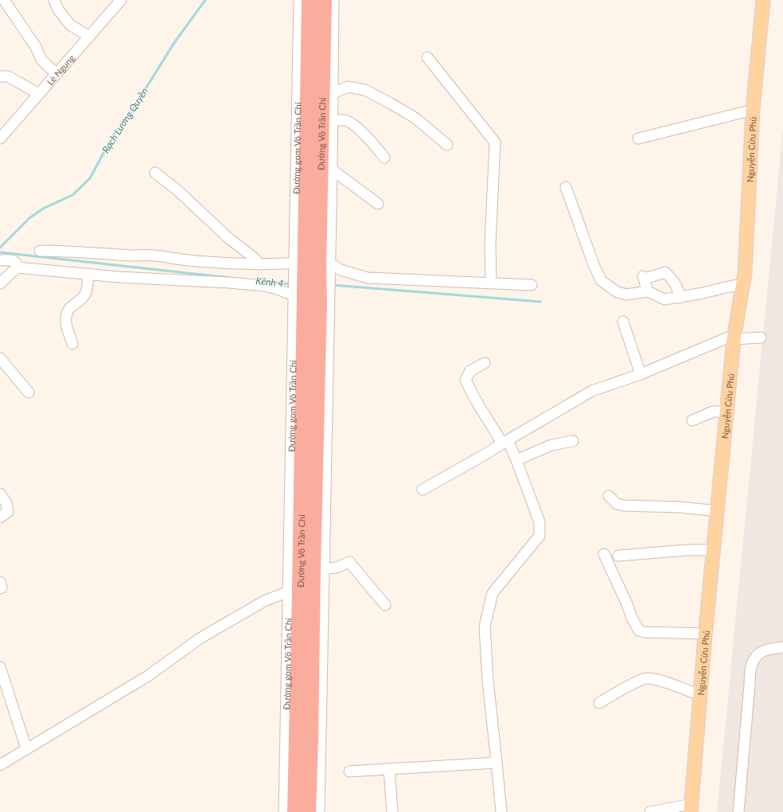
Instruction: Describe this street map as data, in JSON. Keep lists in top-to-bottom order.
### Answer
{
  "streets": {
    "highway": ["Đường Võ Trần Chí"],
    "main road": ["Nguyễn Cửu Phú"],
    "street": ["Lê Ngung", "Đường gom Võ Trần Chí"]
  },
  "crossings": [
    ["Đường Võ Trần Chí", "Đường gom Võ Trần Chí"]
  ],
  "water": ["Rạch Lương Quyền", "Kênh 4"]
}
